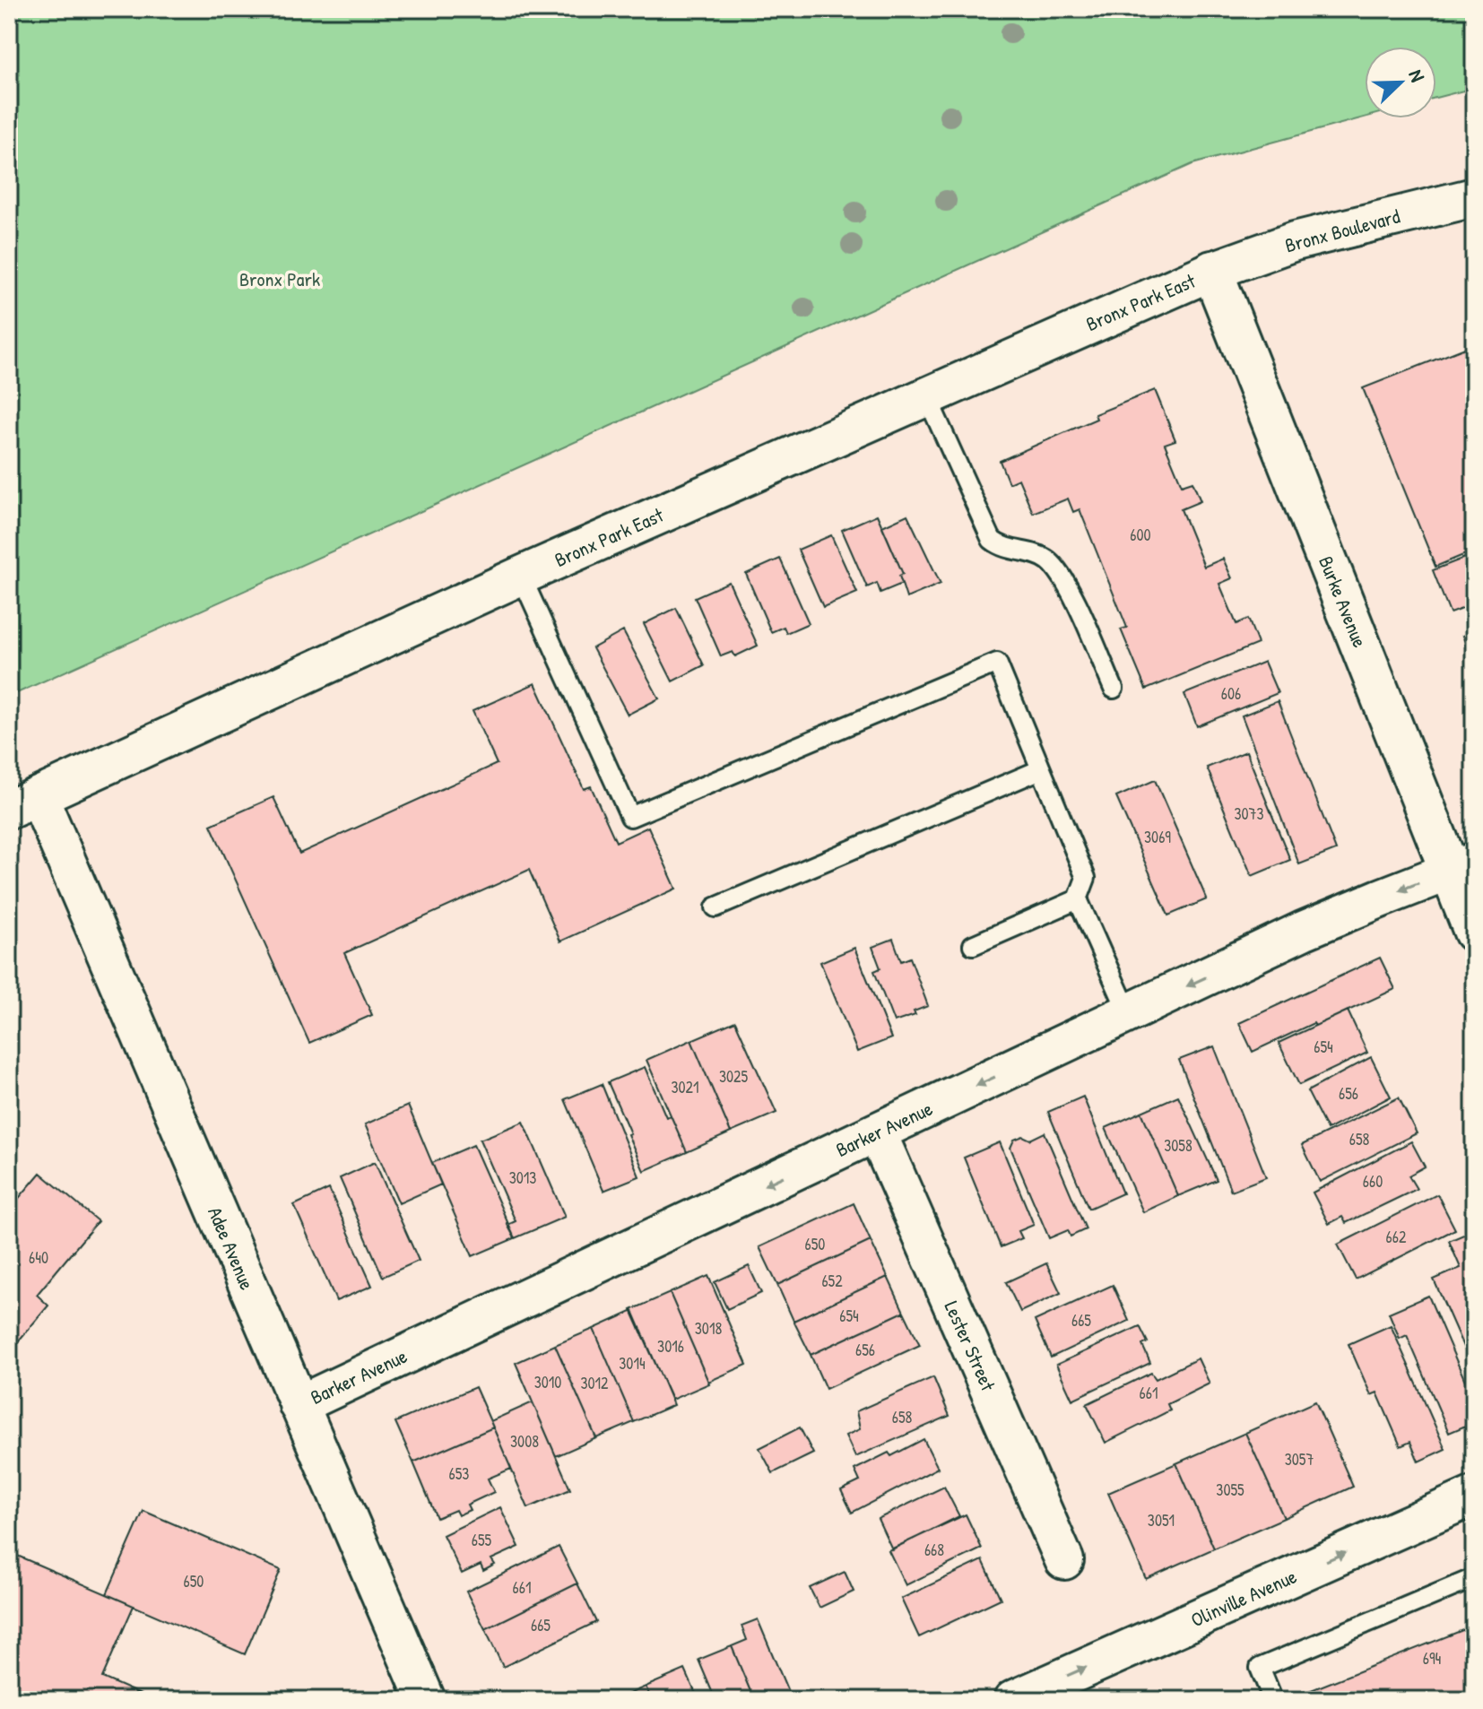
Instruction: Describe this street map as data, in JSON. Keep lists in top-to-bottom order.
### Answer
{
  "streets": {
    "main road": ["Burke Avenue"],
    "street": [
      "Bronx Boulevard",
      "Bronx Park East",
      "Barker Avenue",
      "Adee Avenue",
      "Lester Street",
      "Olinville Avenue"
    ]
  },
  "crossings": [
    ["Bronx Boulevard", "Bronx Park East"],
    ["Bronx Boulevard", "Burke Avenue"],
    ["Bronx Park East", "Burke Avenue"],
    ["Bronx Park East", "Adee Avenue"],
    ["Burke Avenue", "Barker Avenue"],
    ["Barker Avenue", "Adee Avenue"],
    ["Barker Avenue", "Lester Street"]
  ],
  "one_way": ["Barker Avenue", "Olinville Avenue"],
  "parks": ["Bronx Park"],
  "house_numbers": [
    "600",
    "606",
    "3073",
    "3069",
    "654",
    "3025",
    "3021",
    "656",
    "658",
    "3058",
    "3013",
    "660",
    "662",
    "650",
    "640",
    "652",
    "654",
    "665",
    "3018",
    "3016",
    "656",
    "3014",
    "3010",
    "3012",
    "661",
    "658",
    "3008",
    "3057",
    "653",
    "3055",
    "3051",
    "655",
    "668",
    "650",
    "661",
    "665",
    "694"
  ],
  "north": "top right"
}
